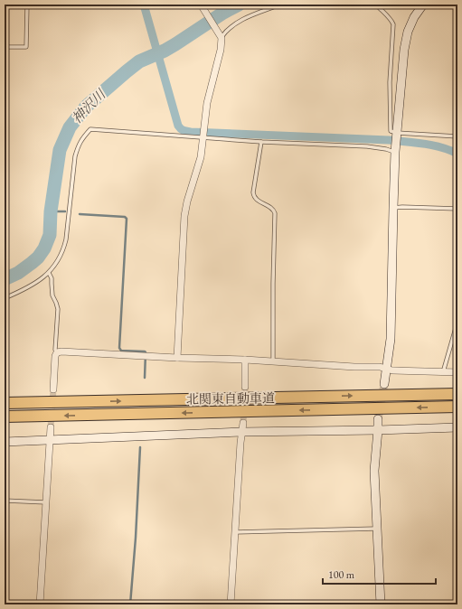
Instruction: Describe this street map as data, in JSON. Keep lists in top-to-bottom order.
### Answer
{
  "streets": {
    "highway": ["北関東自動車道"]
  },
  "water": ["神沢川"],
  "scale_bar": "100 m"
}
